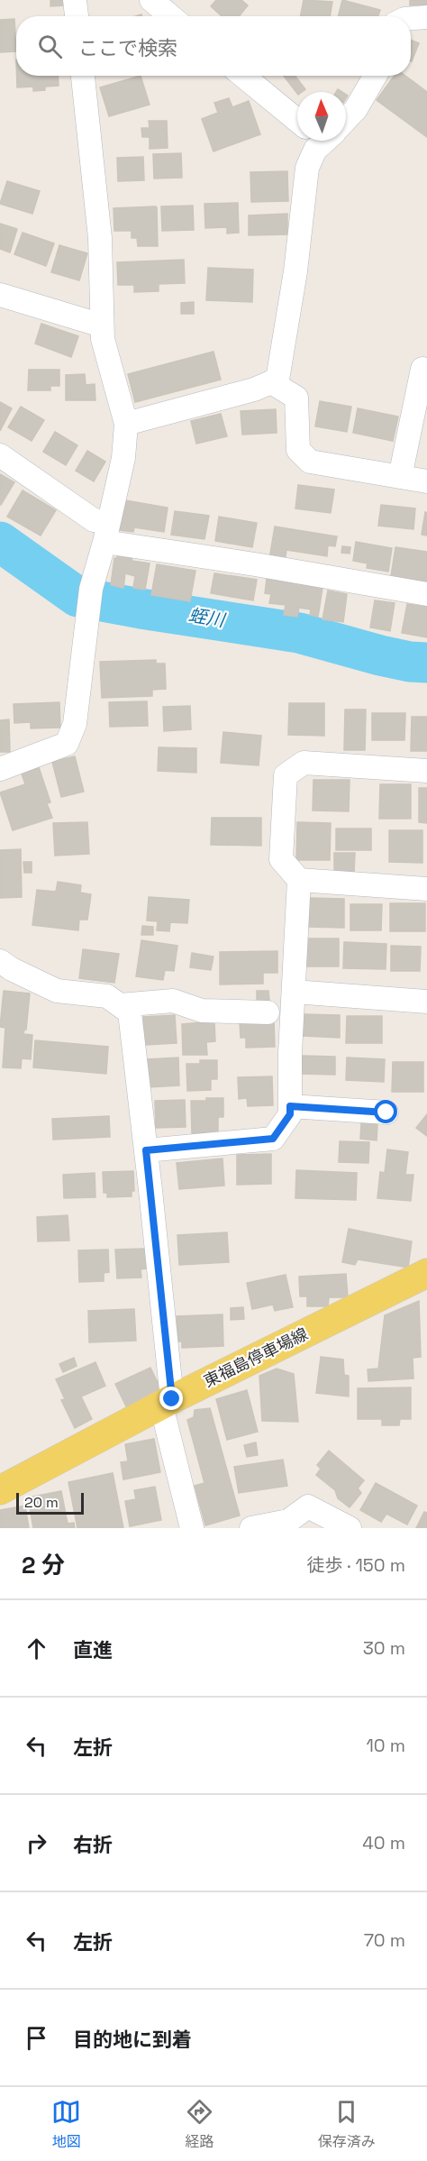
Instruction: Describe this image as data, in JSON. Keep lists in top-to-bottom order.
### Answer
{
  "streets": {
    "main road": ["東福島停車場線"]
  },
  "water": ["蛭川"],
  "scale_bar": "20 m",
  "north": "top",
  "page": {
    "search": "ここで検索",
    "scale": "20 m",
    "heading": ["2 分", "徒歩 · 150 m"],
    "list": [
      ["直進", "30 m"],
      ["左折", "10 m"],
      ["右折", "40 m"],
      ["左折", "70 m"],
      "目的地に到着"
    ],
    "nav": ["地図", "経路", "保存済み"]
  }
}
